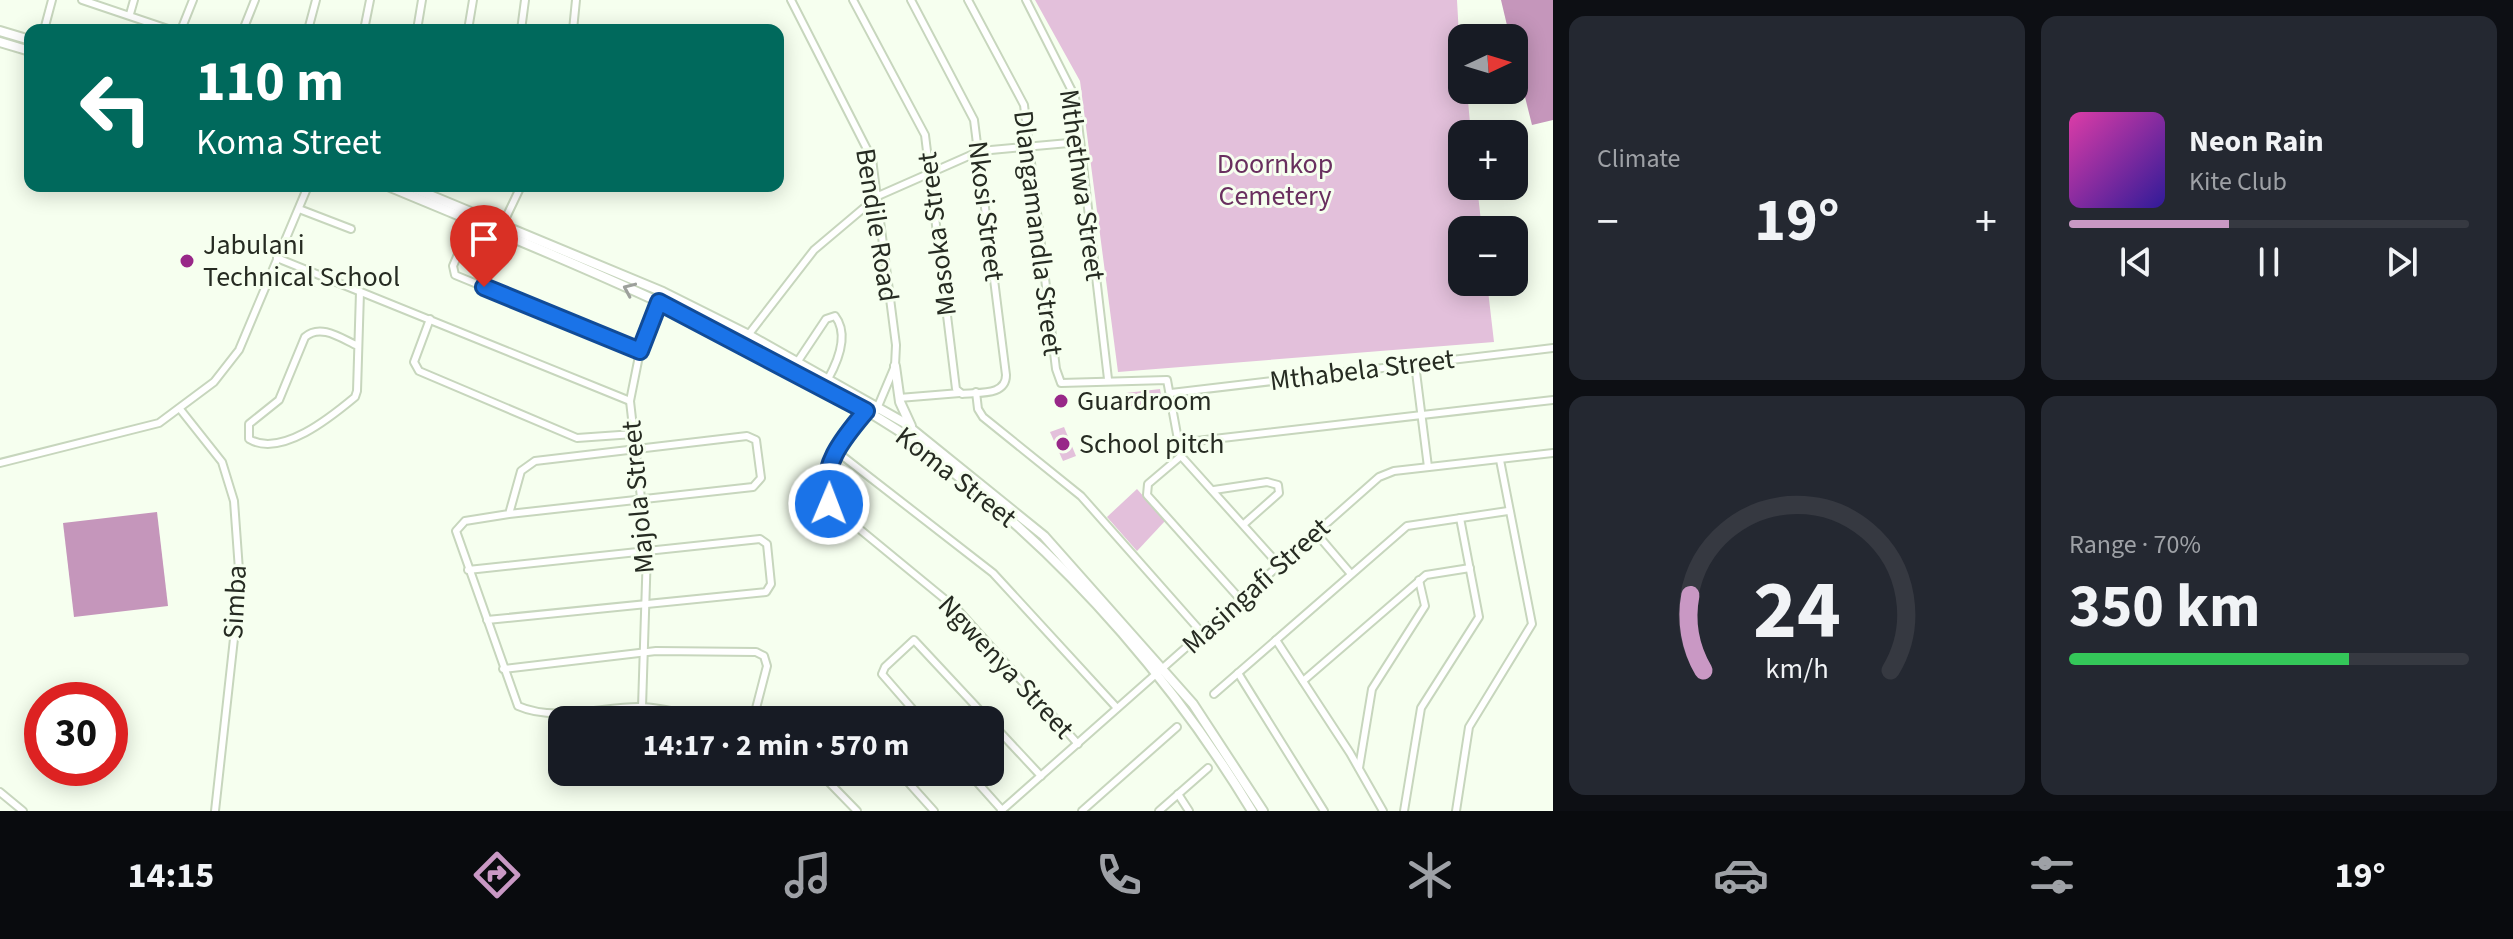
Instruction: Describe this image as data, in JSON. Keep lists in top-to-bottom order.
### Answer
{
  "streets": {
    "main road": ["Koma Street"],
    "street": [
      "Mthethwa Street",
      "Nkosi Street",
      "Bendile Road",
      "Dlangamandla Street",
      "Masoka Street",
      "Mthabela Street",
      "Majola Street",
      "Masingafi Street",
      "Simba",
      "Ngwenya Street"
    ]
  },
  "crossings": [
    ["Mthethwa Street", "Dlangamandla Street"],
    ["Nkosi Street", "Masoka Street"],
    ["Bendile Road", "Koma Street"],
    ["Bendile Road", "Ngwenya Street"],
    ["Koma Street", "Majola Street"],
    ["Koma Street", "Masingafi Street"],
    ["Koma Street", "Ngwenya Street"],
    ["Masingafi Street", "Ngwenya Street"]
  ],
  "parks": ["Doornkop Cemetery"],
  "places": ["Jabulani Technical School", "Guardroom", "School pitch"],
  "north": "right",
  "page": {
    "tile": [
      "Climate",
      ["Range · 70%", "350 km"]
    ],
    "map_buttons": ["+", "−"],
    "turn": ["110 m", "Koma Street"],
    "song": ["Neon Rain", "Kite Club"],
    "heat": ["−", "19°", "+"],
    "limit": "30",
    "trip": "14:17 · 2 min · 570 m",
    "tabs": ["14:15", "19°"],
    "gauge": ["24", "km/h"]
  }
}
